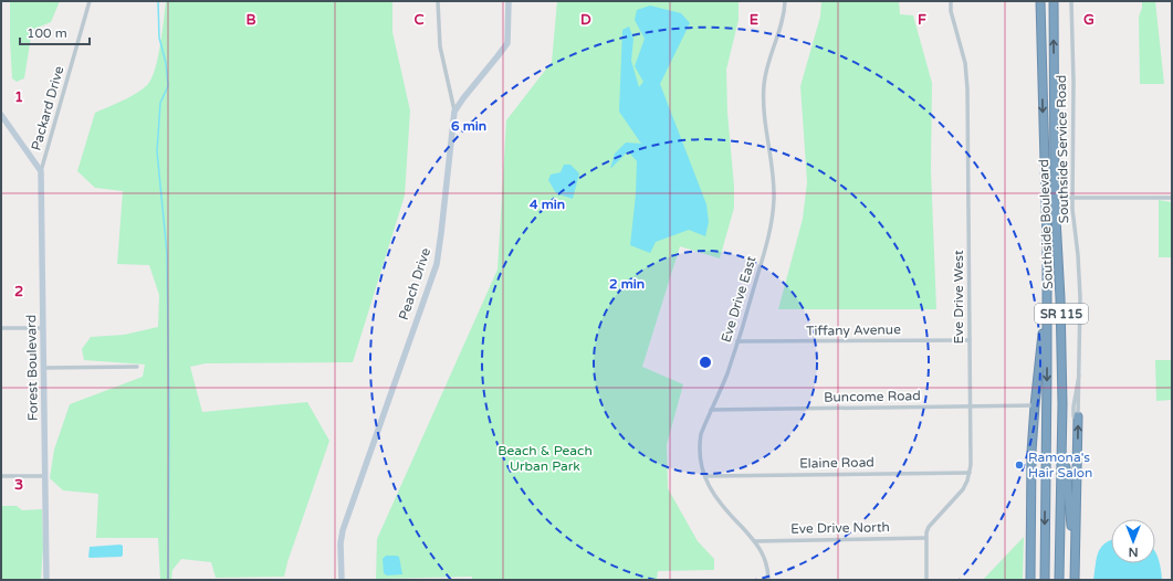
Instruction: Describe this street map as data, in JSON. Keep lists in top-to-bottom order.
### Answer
{
  "streets": {
    "highway": ["Southside Boulevard", "SR 115"],
    "street": [
      "Packard Drive",
      "Southside Service Road",
      "Peach Drive",
      "Eve Drive West",
      "Eve Drive East",
      "Tiffany Avenue",
      "Forest Boulevard",
      "Buncome Road",
      "Elaine Road",
      "Eve Drive North"
    ]
  },
  "crossings": [
    ["Packard Drive", "Forest Boulevard"],
    ["Eve Drive West", "Tiffany Avenue"],
    ["Eve Drive West", "Buncome Road"],
    ["Eve Drive West", "Elaine Road"],
    ["Eve Drive West", "Eve Drive North"],
    ["Eve Drive East", "Tiffany Avenue"],
    ["Eve Drive East", "Buncome Road"],
    ["Eve Drive East", "Elaine Road"],
    ["Eve Drive East", "Eve Drive North"]
  ],
  "parks": ["Beach & Peach Urban Park"],
  "places": ["Ramona's Hair Salon"],
  "scale_bar": "100 m",
  "north": "bottom",
  "grid": {
    "columns": [
      "B",
      "C",
      "D",
      "E",
      "F",
      "G"
    ],
    "rows": ["1", "2", "3"]
  },
  "rings": ["6 min", "4 min", "2 min"]
}
